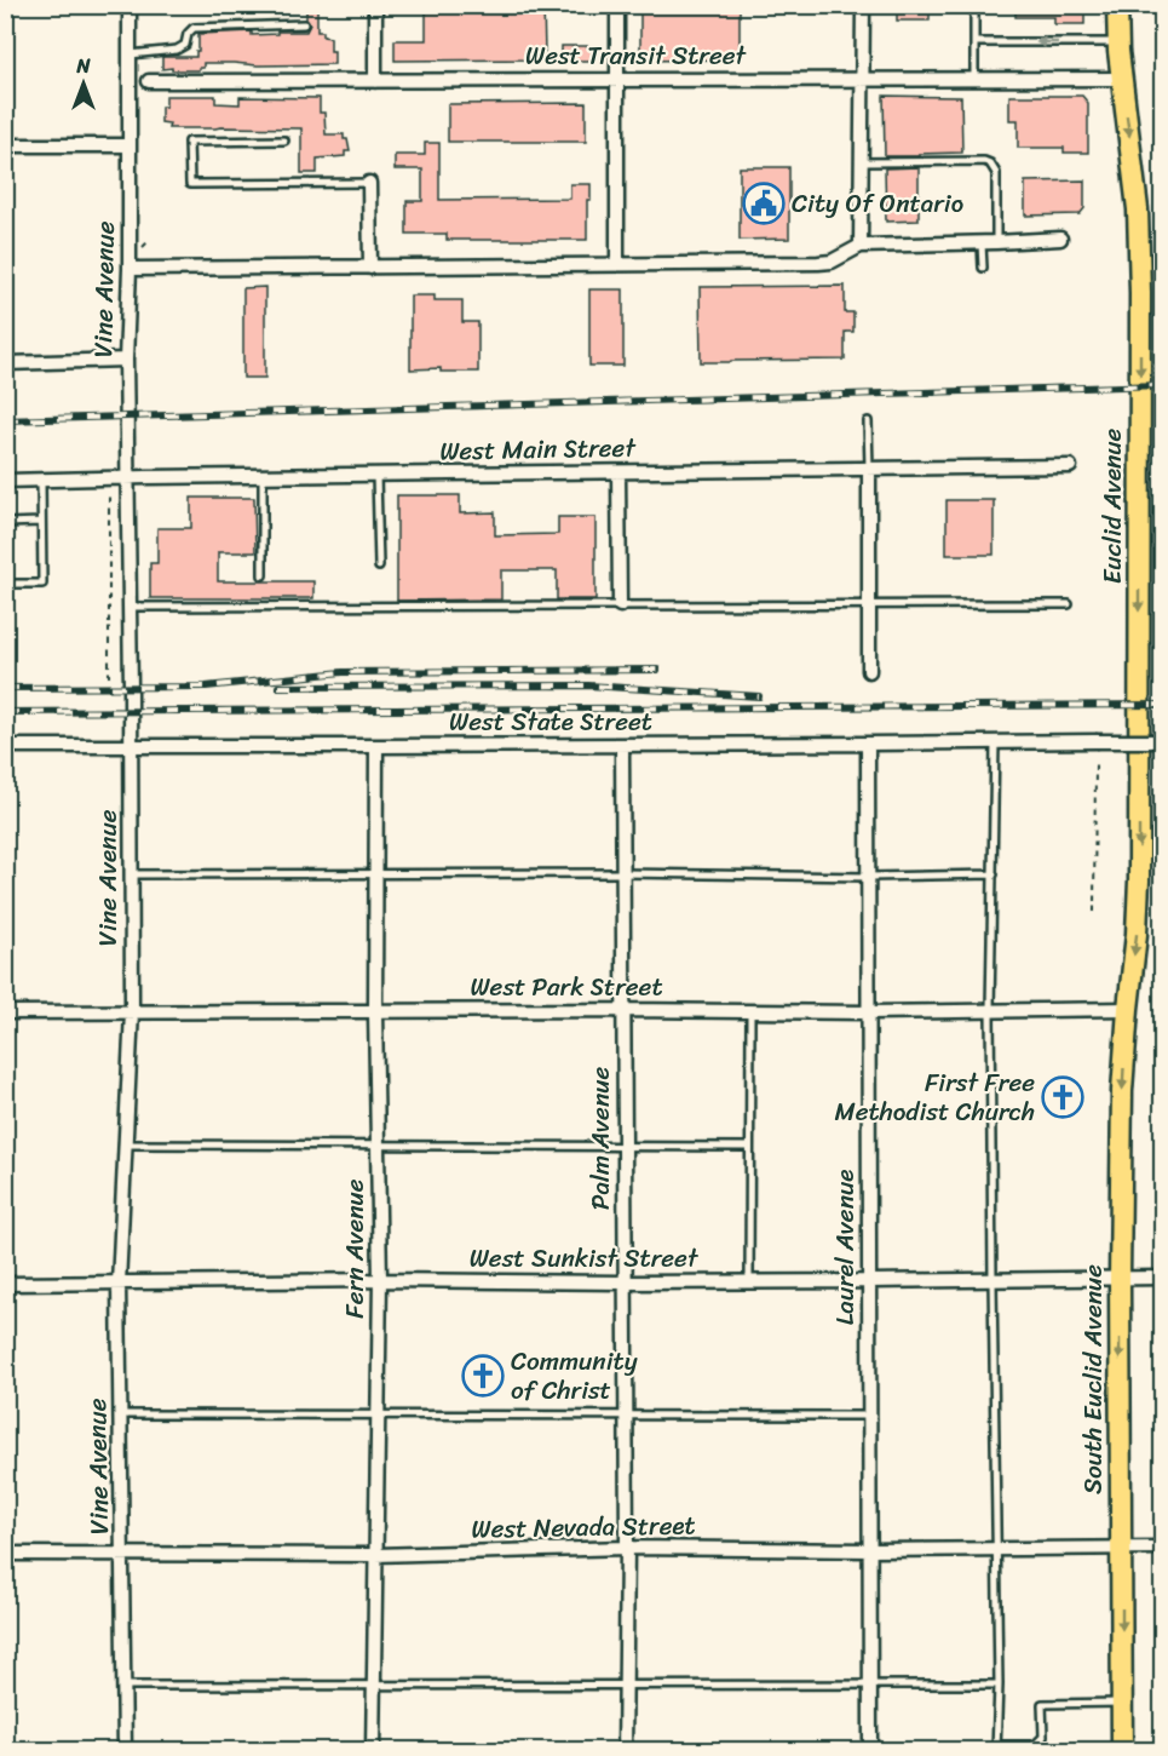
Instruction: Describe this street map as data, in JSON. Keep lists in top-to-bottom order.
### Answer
{
  "streets": {
    "main road": ["Euclid Avenue", "South Euclid Avenue"],
    "street": [
      "West Transit Street",
      "Vine Avenue",
      "West Main Street",
      "West State Street",
      "West Park Street",
      "Palm Avenue",
      "Laurel Avenue",
      "Fern Avenue",
      "West Sunkist Street",
      "West Nevada Street"
    ]
  },
  "crossings": [
    ["West Transit Street", "Euclid Avenue"],
    ["Vine Avenue", "West Main Street"],
    ["Vine Avenue", "West State Street"],
    ["Vine Avenue", "West Park Street"],
    ["Vine Avenue", "West Sunkist Street"],
    ["Vine Avenue", "West Nevada Street"],
    ["Euclid Avenue", "West Park Street"],
    ["Euclid Avenue", "South Euclid Avenue"],
    ["West State Street", "Palm Avenue"],
    ["West State Street", "Laurel Avenue"],
    ["West State Street", "Fern Avenue"],
    ["West Park Street", "Palm Avenue"],
    ["West Park Street", "Laurel Avenue"],
    ["West Park Street", "Fern Avenue"],
    ["West Park Street", "South Euclid Avenue"],
    ["Palm Avenue", "West Sunkist Street"],
    ["Palm Avenue", "West Nevada Street"],
    ["Laurel Avenue", "West Sunkist Street"],
    ["Laurel Avenue", "West Nevada Street"],
    ["Fern Avenue", "West Sunkist Street"],
    ["Fern Avenue", "West Nevada Street"],
    ["West Sunkist Street", "South Euclid Avenue"],
    ["South Euclid Avenue", "West Nevada Street"]
  ],
  "one_way": ["Euclid Avenue", "South Euclid Avenue"],
  "places": {
    "public building": ["City Of Ontario"],
    "church": ["First Free Methodist Church", "Community of Christ"]
  },
  "north": "top"
}
